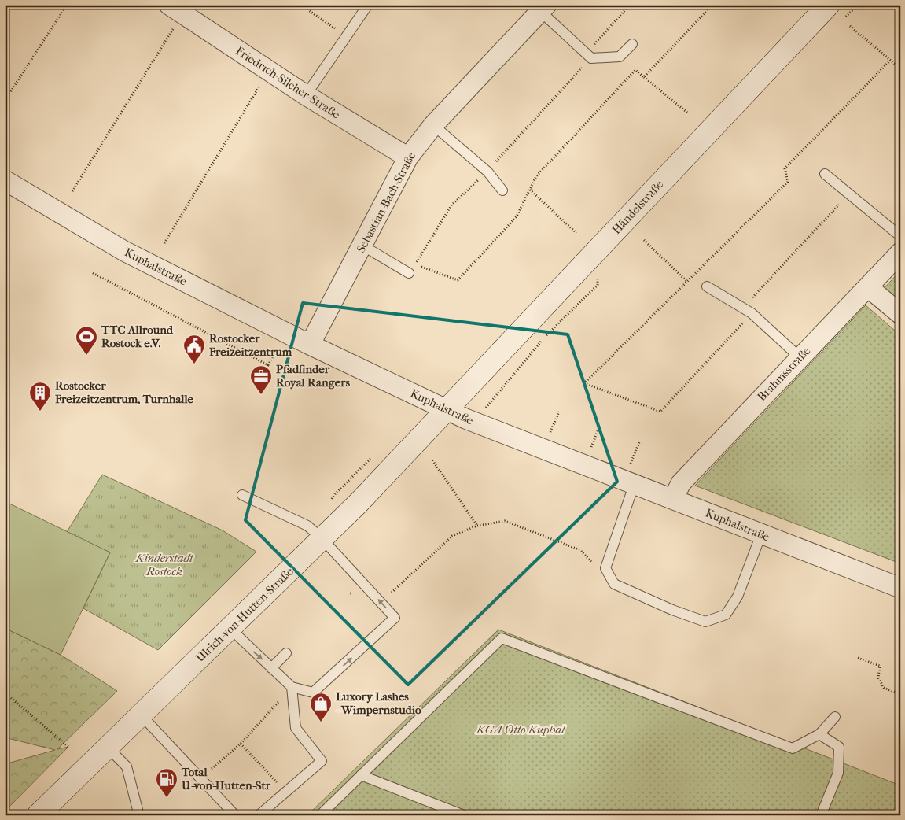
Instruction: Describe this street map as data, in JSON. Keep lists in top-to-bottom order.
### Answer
{
  "streets": {
    "street": [
      "Friedrich-Silcher-Straße",
      "Sebastian-Bach-Straße",
      "Händelstraße",
      "Kuphalstraße",
      "Brahmsstraße",
      "Ulrich-von-Hutten-Straße"
    ]
  },
  "crossings": [
    ["Friedrich-Silcher-Straße", "Sebastian-Bach-Straße"],
    ["Sebastian-Bach-Straße", "Kuphalstraße"],
    ["Händelstraße", "Kuphalstraße"],
    ["Händelstraße", "Ulrich-von-Hutten-Straße"],
    ["Kuphalstraße", "Brahmsstraße"],
    ["Kuphalstraße", "Ulrich-von-Hutten-Straße"]
  ],
  "parks": ["Kinderstadt Rostock", "KGA Otto Kuphal"],
  "places": {
    "sports": ["TTC Allround Rostock e.V."],
    "public building": ["Rostocker Freizeitzentrum"],
    "office": ["Pfadfinder Royal Rangers"],
    "building": ["Rostocker Freizeitzentrum, Turnhalle"],
    "shop": ["Luxory Lashes - Wimpernstudio"],
    "fuel station": ["Total U-von-Hutten-Str"]
  }
}
